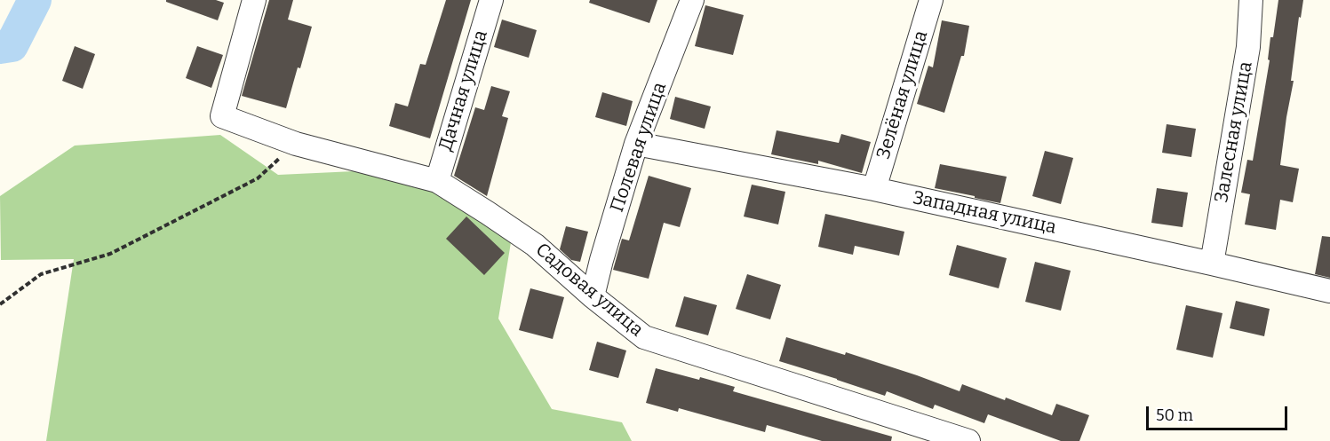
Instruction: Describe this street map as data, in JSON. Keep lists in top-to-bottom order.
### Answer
{
  "streets": {
    "street": [
      "Дачная улица",
      "Зелёная улица",
      "Залесная улица",
      "Полевая улица",
      "Западная улица",
      "Садовая улица"
    ]
  },
  "crossings": [
    ["Дачная улица", "Садовая улица"],
    ["Зелёная улица", "Западная улица"],
    ["Залесная улица", "Западная улица"],
    ["Полевая улица", "Западная улица"],
    ["Полевая улица", "Садовая улица"]
  ],
  "scale_bar": "50 m"
}
